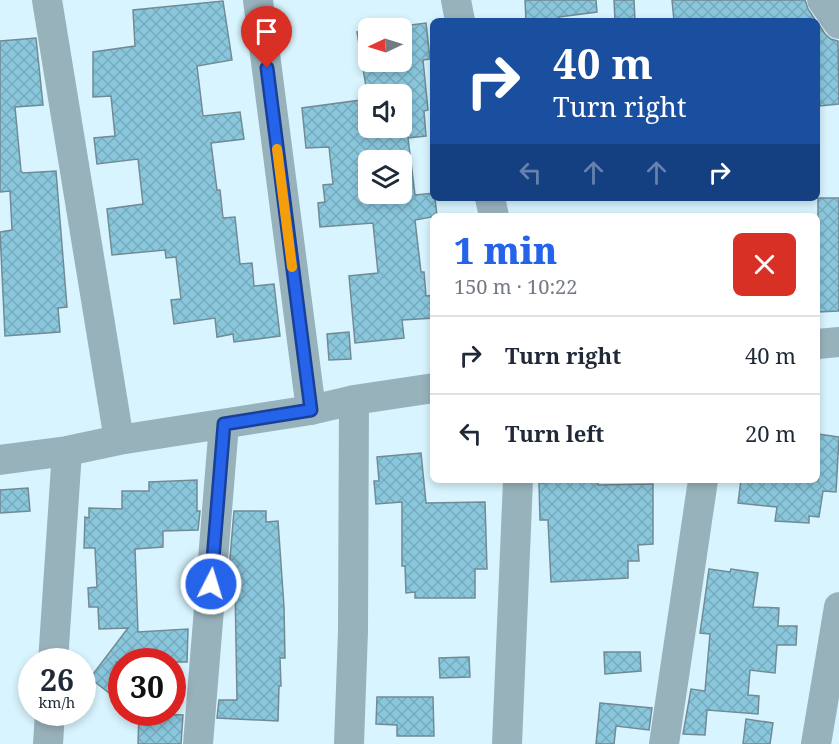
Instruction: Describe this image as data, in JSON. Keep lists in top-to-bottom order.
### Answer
{
  "north": "left",
  "page": {
    "turn": ["40 m", "Turn right"],
    "heading": ["1 min", "150 m · 10:22"],
    "list": [
      {
        "name": "Turn right",
        "value": "40 m"
      },
      {
        "name": "Turn left",
        "value": "20 m"
      }
    ],
    "speed": "26 km/h",
    "limit": "30"
  }
}
